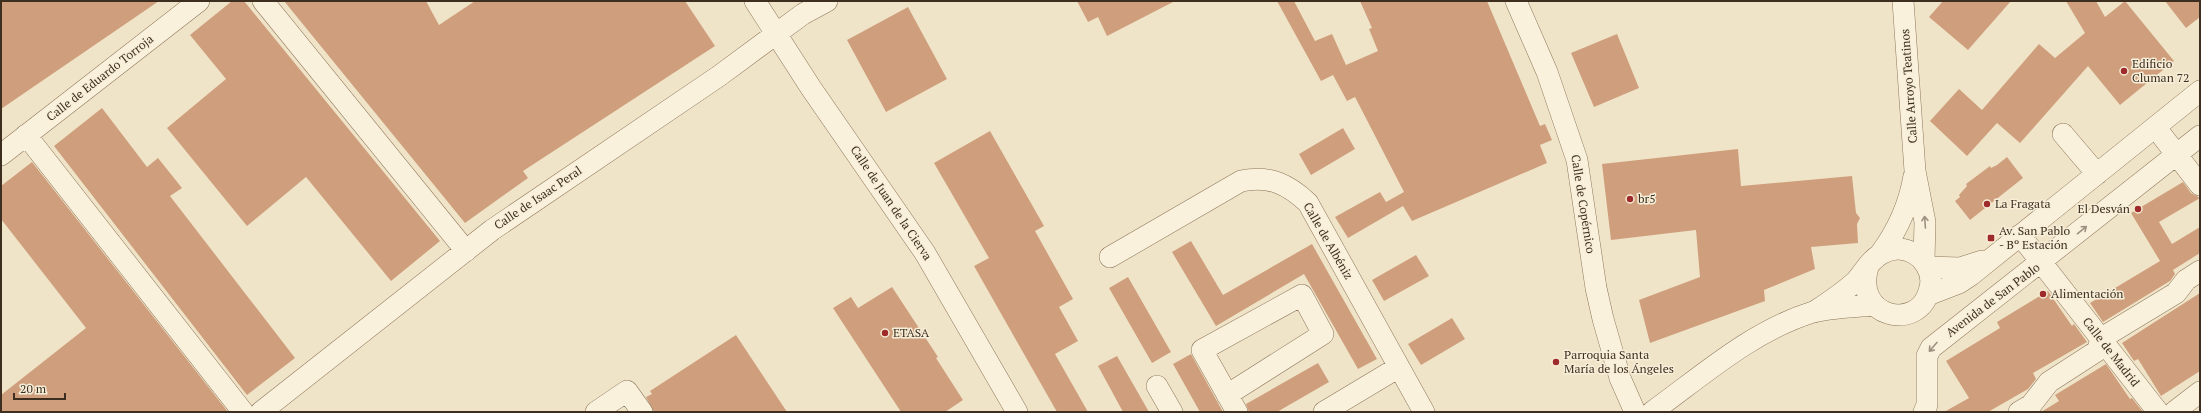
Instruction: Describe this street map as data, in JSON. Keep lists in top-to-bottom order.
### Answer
{
  "streets": {
    "street": [
      "Calle de Eduardo Torroja",
      "Calle Arroyo Teatinos",
      "Calle de Isaac Peral",
      "Calle de Juan de la Cierva",
      "Calle de Copérnico",
      "Calle de Albéniz",
      "Avenida de San Pablo",
      "Calle de Madrid"
    ]
  },
  "crossings": [
    ["Calle de Isaac Peral", "Calle de Juan de la Cierva"],
    ["Avenida de San Pablo", "Calle de Madrid"]
  ],
  "places": {
    "other": [
      "Edificio Cluman 72",
      "br5",
      "La Fragata",
      "El Desván",
      "Alimentación",
      "ETASA",
      "Parroquia Santa María de los Ángeles"
    ],
    "transit": ["Av. San Pablo - Bº Estación"]
  },
  "scale_bar": "20 m"
}
